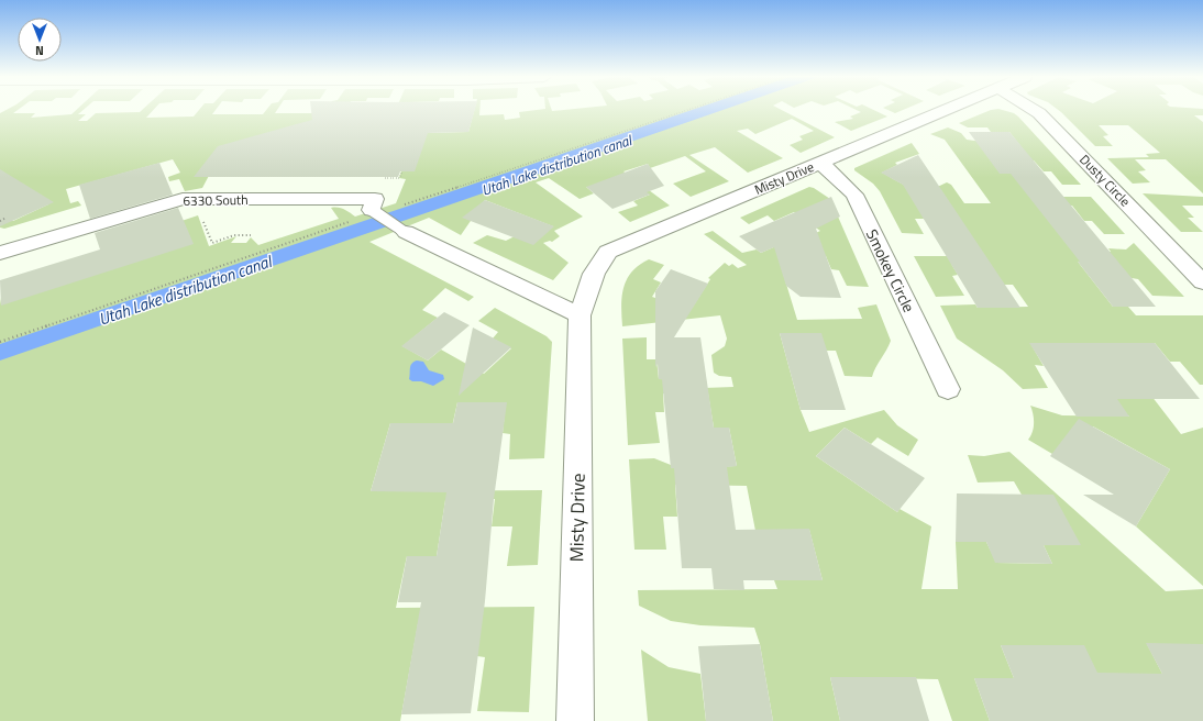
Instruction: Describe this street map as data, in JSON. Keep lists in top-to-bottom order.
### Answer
{
  "streets": {
    "street": [
      "Misty Drive",
      "Dusty Circle",
      "6330 South",
      "Smokey Circle"
    ]
  },
  "crossings": [
    ["Misty Drive", "Smokey Circle"]
  ],
  "water": ["Utah Lake distribution canal"],
  "north": "bottom"
}
